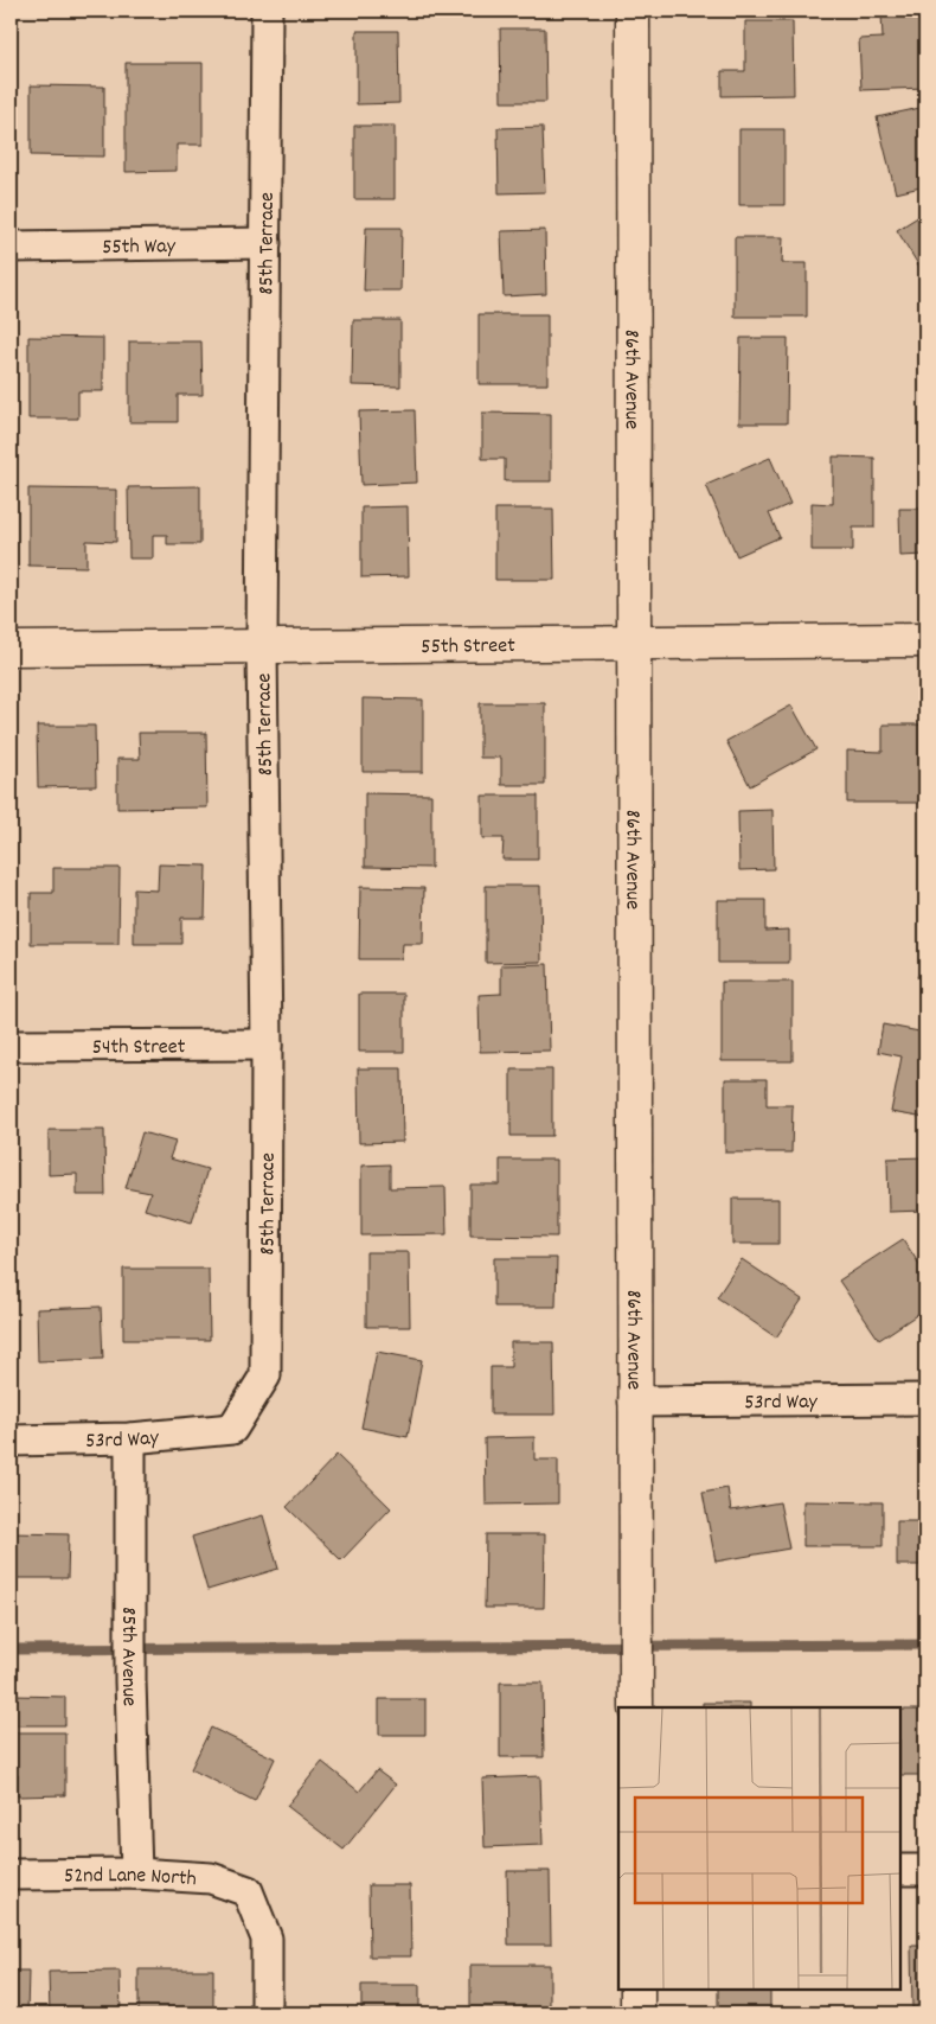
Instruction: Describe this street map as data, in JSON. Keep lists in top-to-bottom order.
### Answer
{
  "streets": {
    "street": [
      "85th Terrace",
      "55th Way",
      "86th Avenue",
      "55th Street",
      "54th Street",
      "53rd Way",
      "85th Avenue",
      "52nd Lane North"
    ]
  },
  "crossings": [
    ["85th Terrace", "55th Way"],
    ["85th Terrace", "55th Street"],
    ["85th Terrace", "54th Street"],
    ["85th Terrace", "53rd Way"],
    ["86th Avenue", "55th Street"],
    ["86th Avenue", "53rd Way"],
    ["53rd Way", "85th Avenue"],
    ["85th Avenue", "52nd Lane North"]
  ]
}
